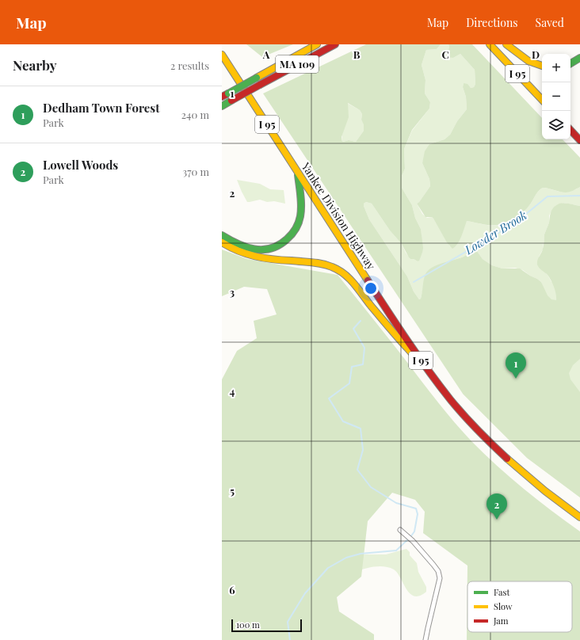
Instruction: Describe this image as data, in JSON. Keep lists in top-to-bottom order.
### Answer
{
  "streets": {
    "main road": ["MA 109", "I 95", "Yankee Division Highway"]
  },
  "water": ["Lowder Brook"],
  "legend": ["Fast", "Slow", "Jam"],
  "scale_bar": "100 m",
  "page": {
    "header": "Map",
    "nav": ["Map", "Directions", "Saved"],
    "heading": ["Nearby", "2 results"],
    "map_buttons": ["+", "−"],
    "list": [
      {
        "mark": "1",
        "name": "Dedham Town Forest",
        "note": "Park",
        "value": "240 m"
      },
      {
        "mark": "2",
        "name": "Lowell Woods",
        "note": "Park",
        "value": "370 m"
      }
    ],
    "pins": ["1", "2"],
    "scale": "100 m"
  },
  "grid": {
    "columns": [
      "A",
      "B",
      "C",
      "D"
    ],
    "rows": [
      "1",
      "2",
      "3",
      "4",
      "5",
      "6"
    ]
  }
}
